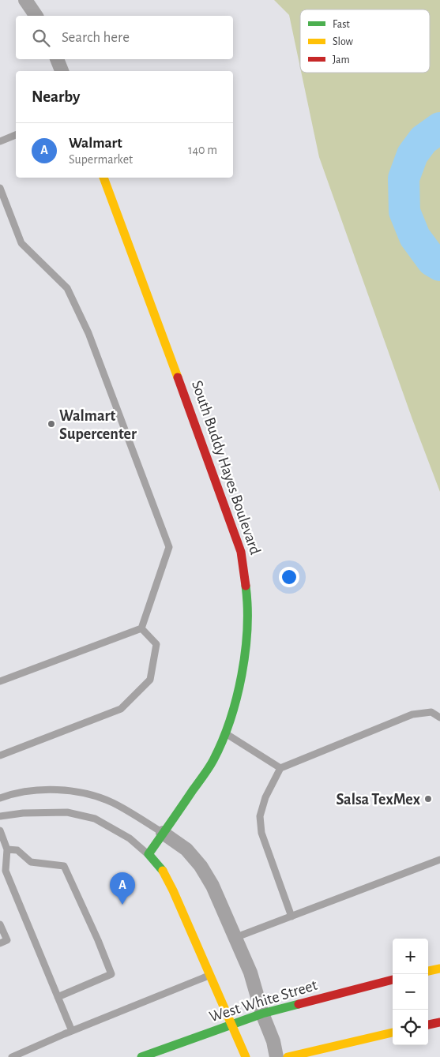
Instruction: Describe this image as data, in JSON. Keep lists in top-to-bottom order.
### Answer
{
  "streets": {
    "street": ["South Buddy Hayes Boulevard", "West White Street"]
  },
  "places": ["Walmart Supercenter", "Salsa TexMex"],
  "legend": ["Fast", "Slow", "Jam"],
  "page": {
    "search": "Search here",
    "heading": "Nearby",
    "list": [
      {
        "mark": "A",
        "name": "Walmart",
        "note": "Supermarket",
        "value": "140 m"
      }
    ],
    "pins": "A",
    "map_buttons": ["+", "−"]
  }
}
